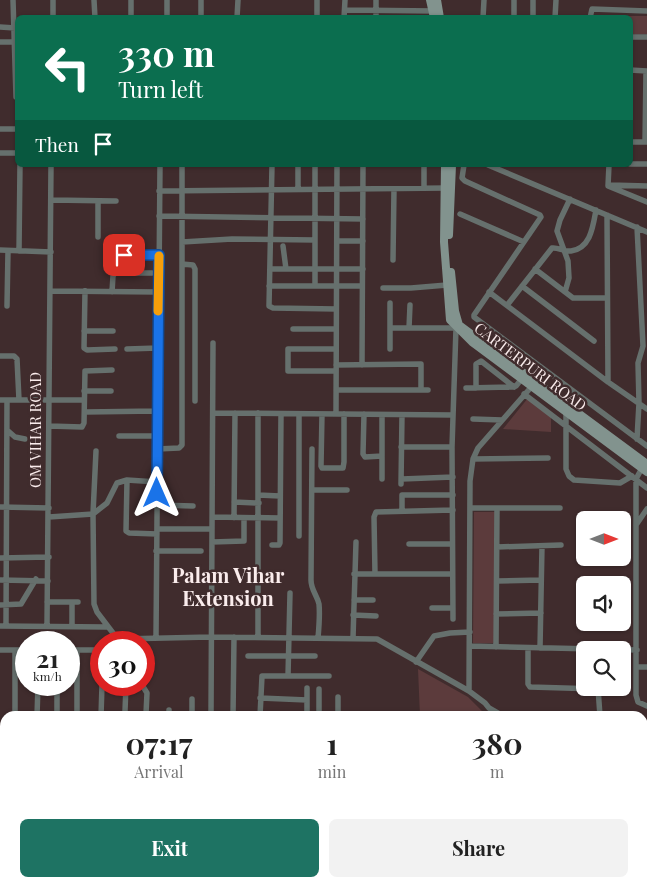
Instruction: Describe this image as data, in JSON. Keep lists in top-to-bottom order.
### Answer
{
  "streets": {
    "main road": ["CARTERPURI ROAD"],
    "street": ["OM VIHAR ROAD"]
  },
  "districts": ["Palam Vihar Extension"],
  "north": "right",
  "page": {
    "turn": ["330 m", "Turn left"],
    "then": "Then",
    "speed": "21 km/h",
    "limit": "30",
    "eta": [
      "07:17",
      "Arrival",
      "1",
      "min",
      "380",
      "m"
    ],
    "buttons": ["Exit", "Share"]
  }
}
